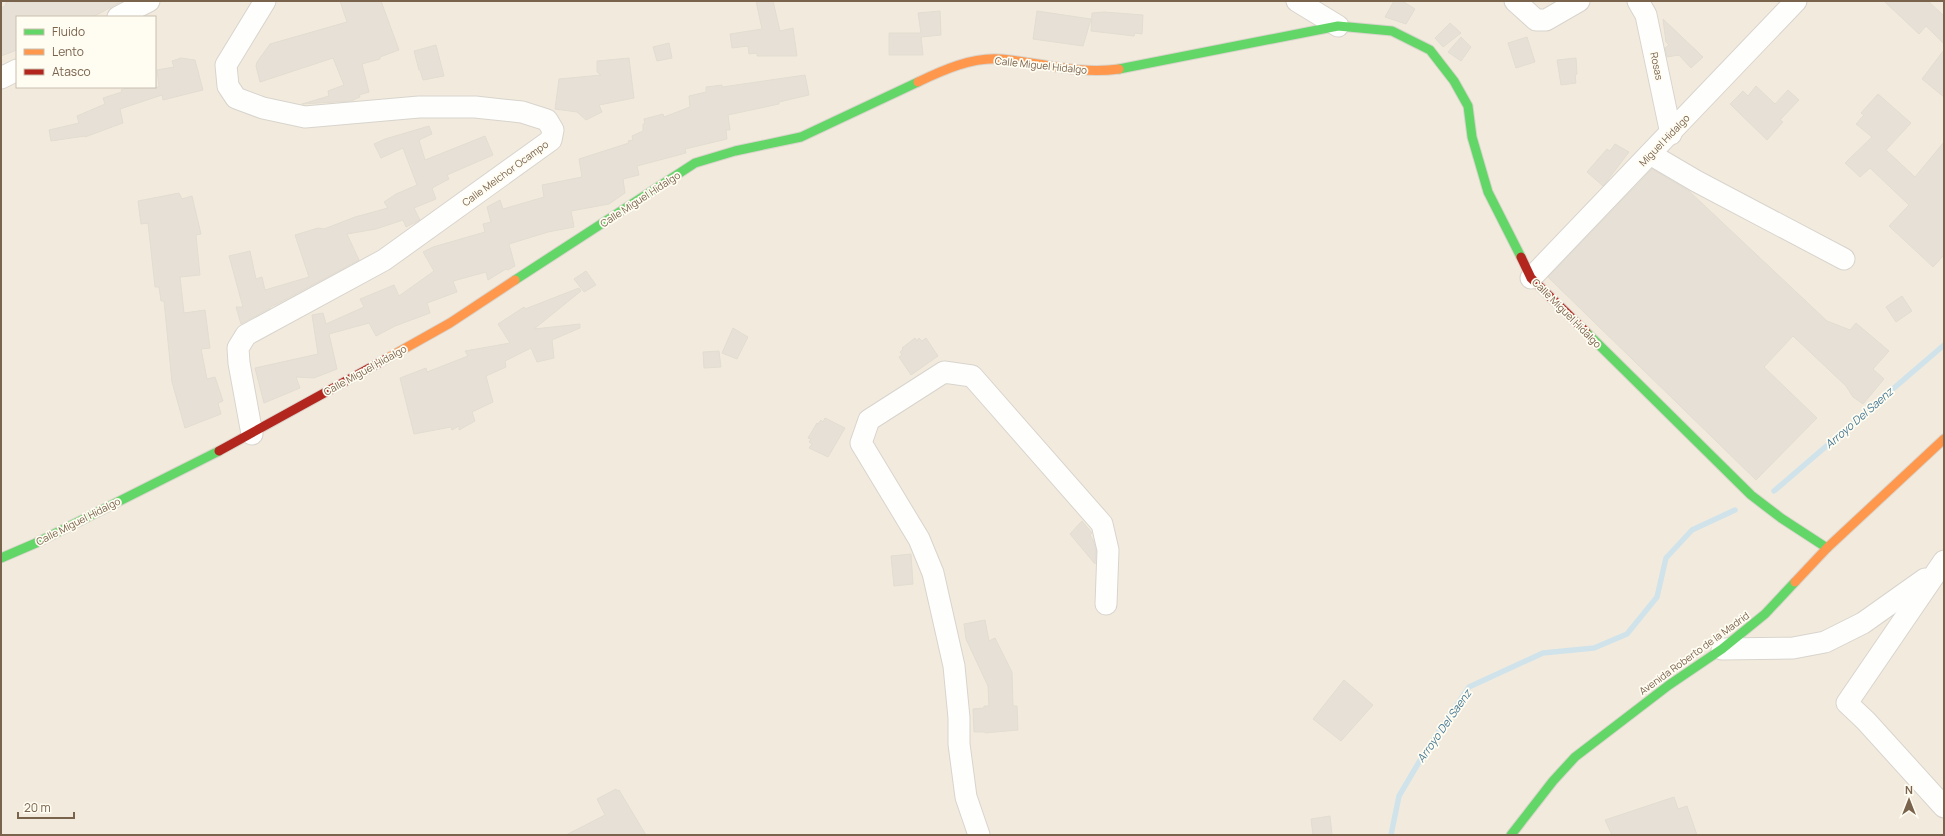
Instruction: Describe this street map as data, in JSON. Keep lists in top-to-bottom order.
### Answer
{
  "streets": {
    "street": [
      "Calle Miguel Hidalgo",
      "Rosas",
      "Miguel Hidalgo",
      "Calle Melchor Ocampo",
      "Avenida Roberto de la Madrid"
    ]
  },
  "crossings": [
    ["Calle Miguel Hidalgo", "Miguel Hidalgo"],
    ["Calle Miguel Hidalgo", "Calle Melchor Ocampo"],
    ["Calle Miguel Hidalgo", "Avenida Roberto de la Madrid"],
    ["Rosas", "Miguel Hidalgo"]
  ],
  "water": ["Arroyo Del Saenz"],
  "legend": ["Fluido", "Lento", "Atasco"],
  "scale_bar": "20 m",
  "north": "top"
}
